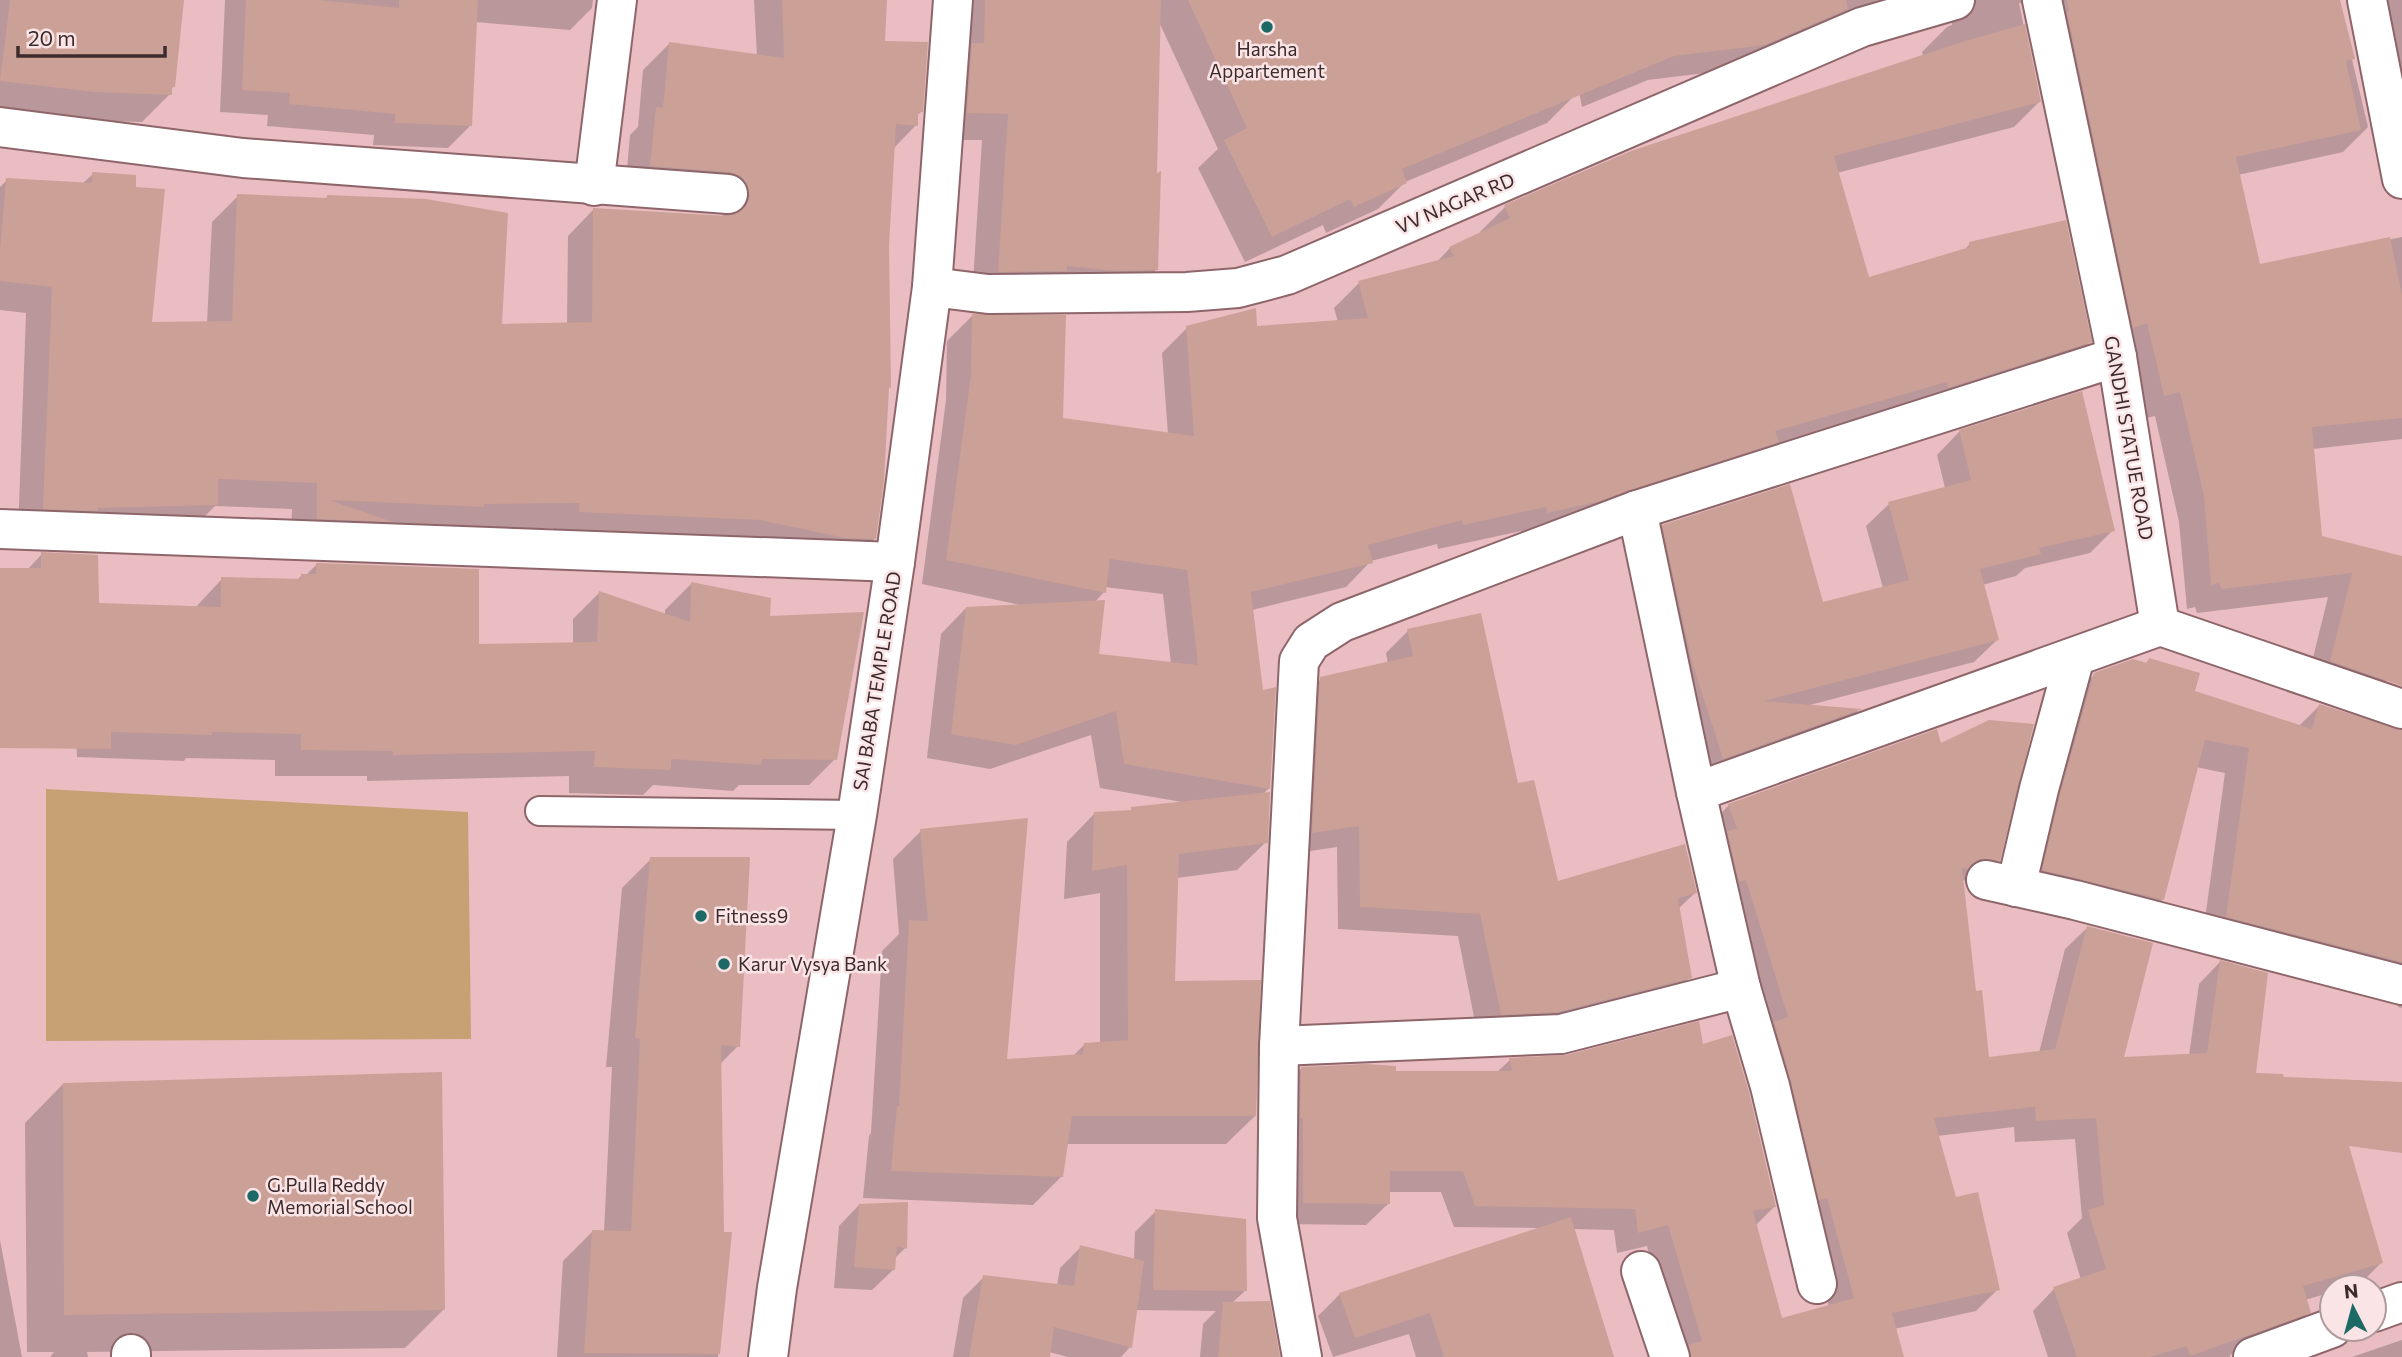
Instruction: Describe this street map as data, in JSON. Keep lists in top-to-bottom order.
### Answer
{
  "streets": {
    "street": ["VV NAGAR RD", "GANDHI STATUE ROAD", "SAI BABA TEMPLE ROAD"]
  },
  "crossings": [
    ["VV NAGAR RD", "SAI BABA TEMPLE ROAD"]
  ],
  "places": [
    "Harsha Appartement",
    "Fitness9",
    "Karur Vysya Bank",
    "G.Pulla Reddy Memorial School"
  ],
  "scale_bar": "20 m",
  "north": "top"
}
